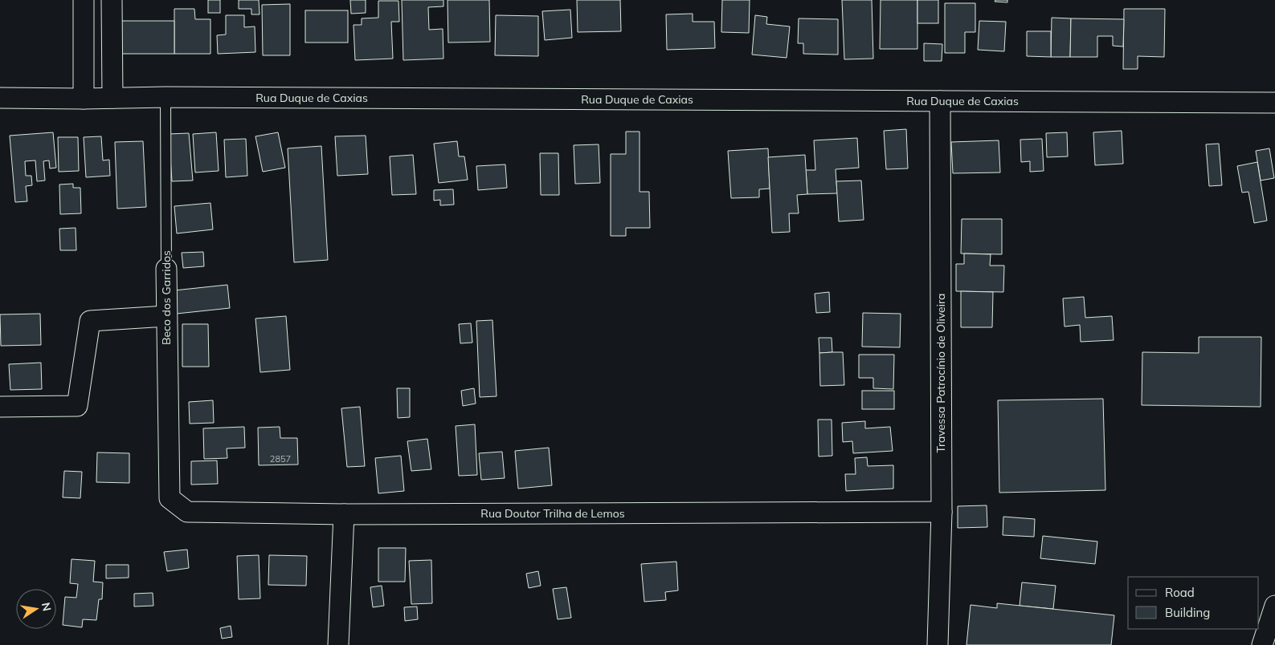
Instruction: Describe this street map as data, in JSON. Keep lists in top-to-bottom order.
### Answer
{
  "streets": {
    "street": [
      "Rua Duque de Caxias",
      "Beco dos Garridos",
      "Travessa Patrocínio de Oliveira",
      "Rua Doutor Trilha de Lemos"
    ]
  },
  "crossings": [
    ["Rua Duque de Caxias", "Beco dos Garridos"],
    ["Rua Duque de Caxias", "Travessa Patrocínio de Oliveira"],
    ["Beco dos Garridos", "Rua Doutor Trilha de Lemos"],
    ["Travessa Patrocínio de Oliveira", "Rua Doutor Trilha de Lemos"]
  ],
  "house_numbers": ["2857"],
  "legend": ["Road", "Building"],
  "north": "right"
}
